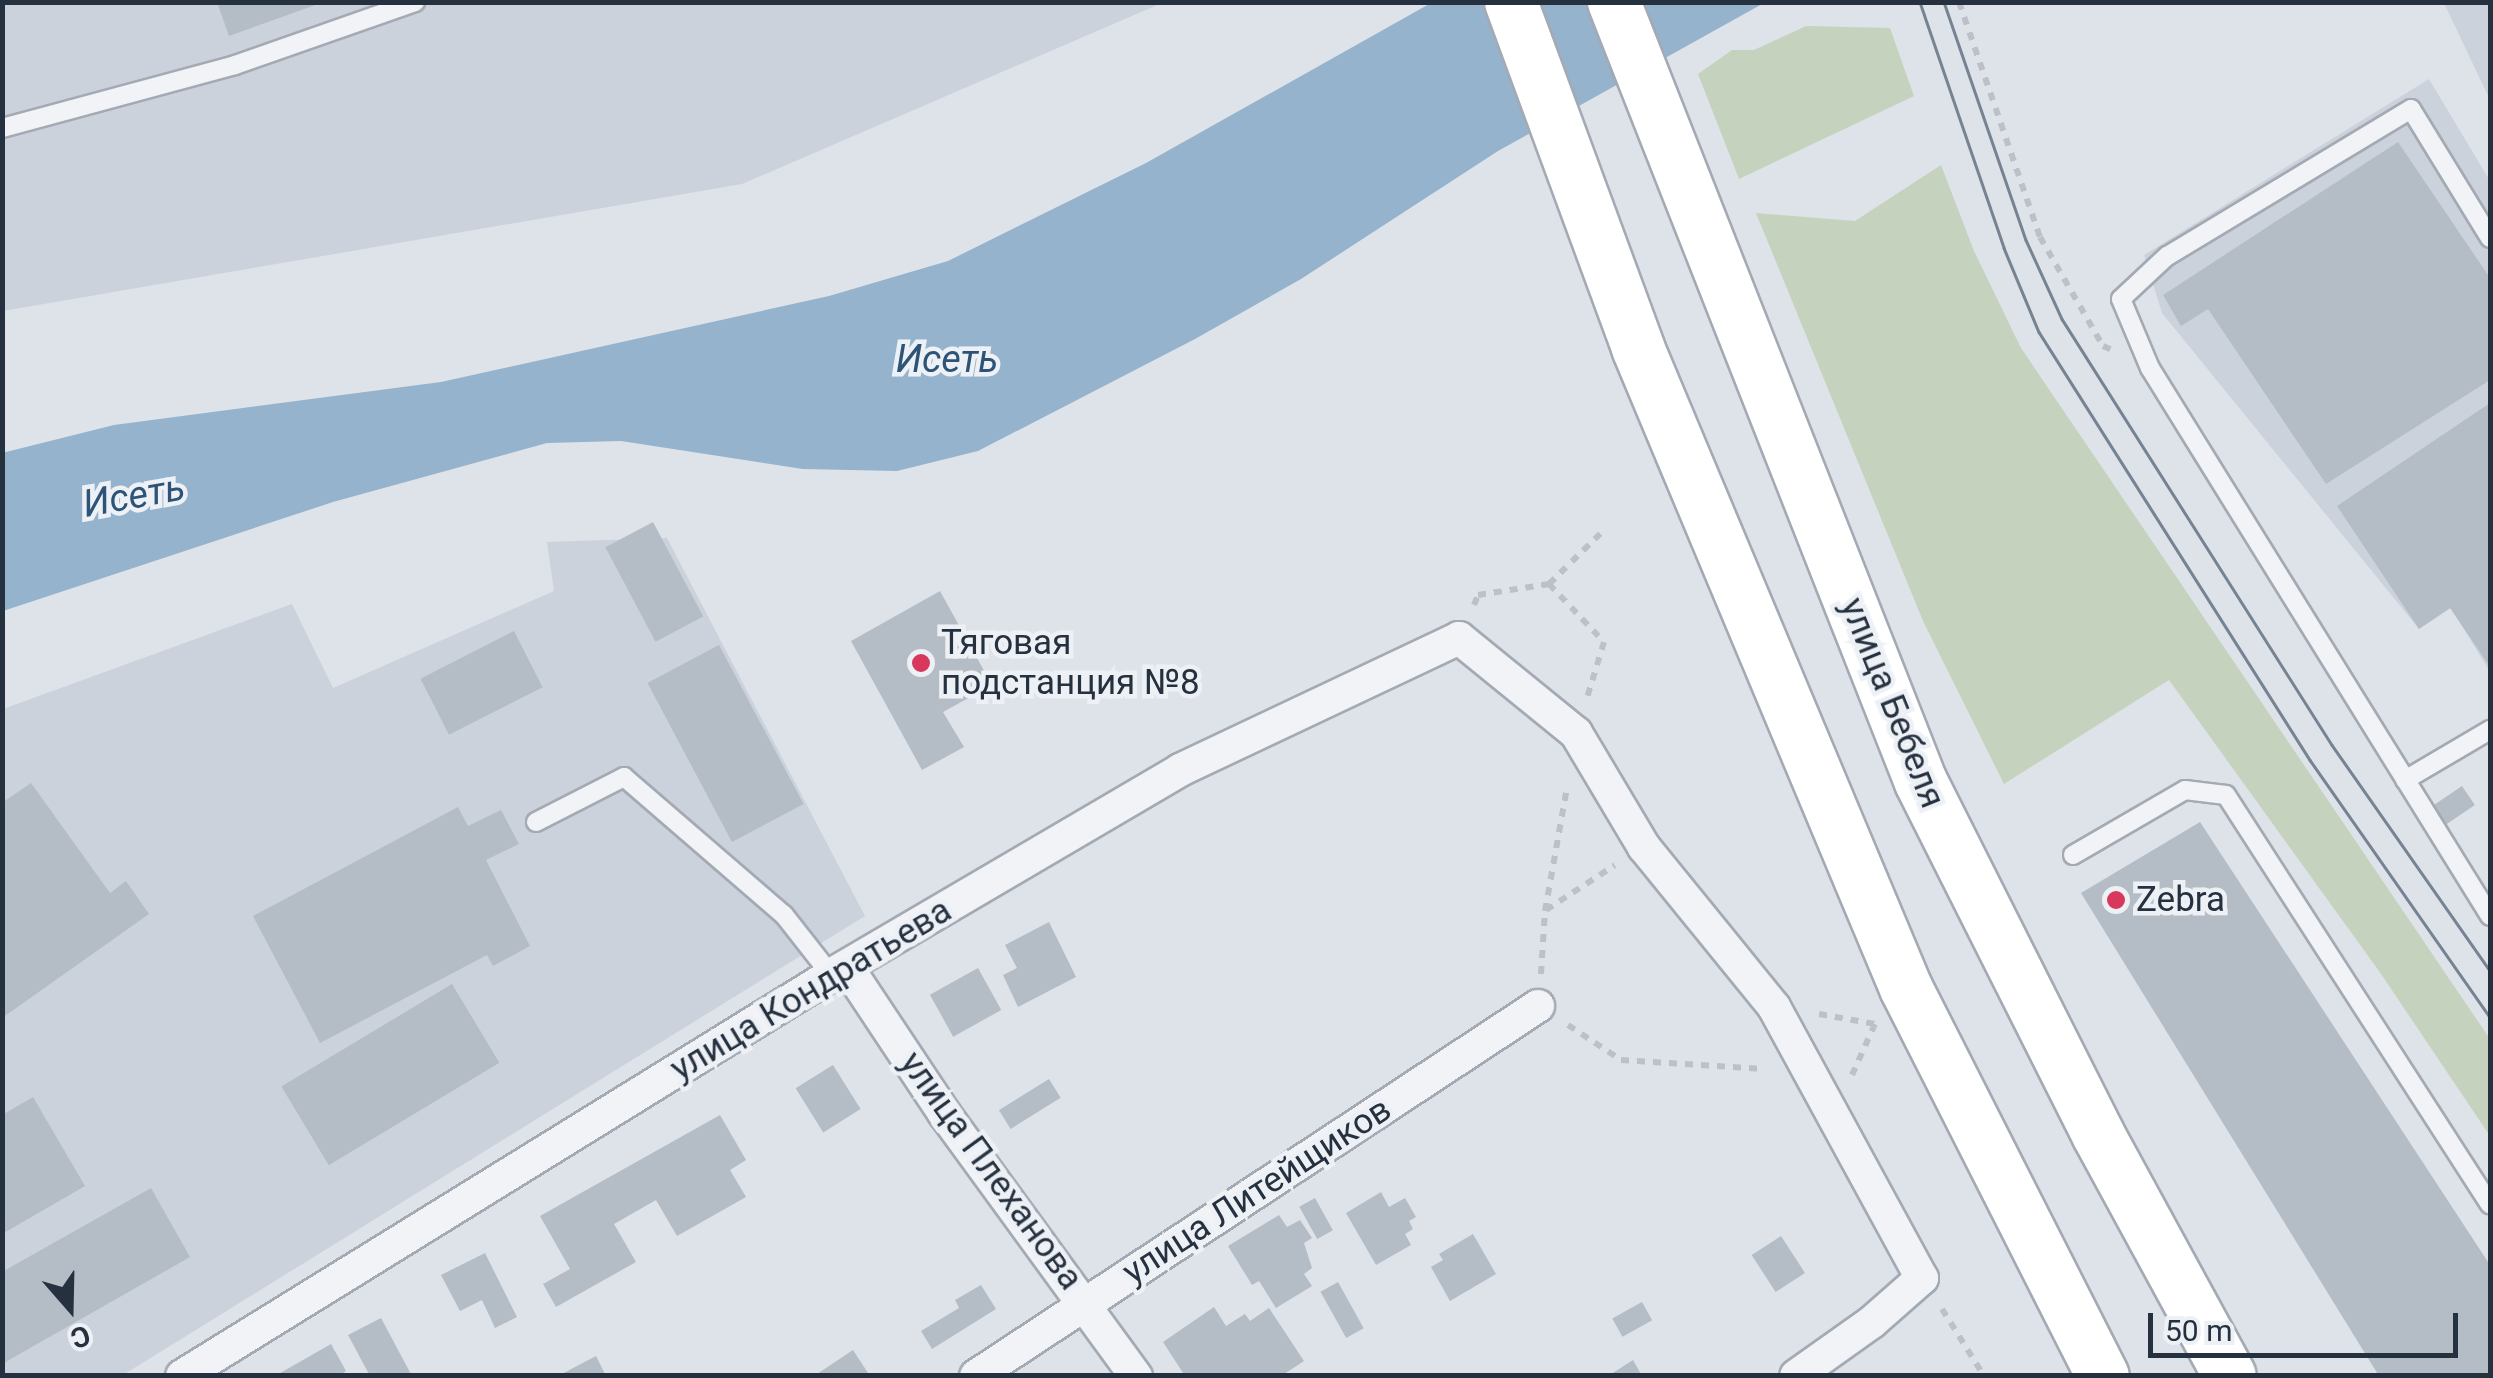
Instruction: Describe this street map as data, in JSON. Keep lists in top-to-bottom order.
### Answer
{
  "streets": {
    "main road": ["улица Бебеля"],
    "street": ["улица Кондратьева", "улица Плеханова", "улица Литейщиков"]
  },
  "crossings": [
    ["улица Кондратьева", "улица Плеханова"],
    ["улица Плеханова", "улица Литейщиков"]
  ],
  "water": ["Исеть"],
  "places": ["Тяговая подстанция №8", "Zebra"],
  "scale_bar": "50 m",
  "north": "bottom"
}
